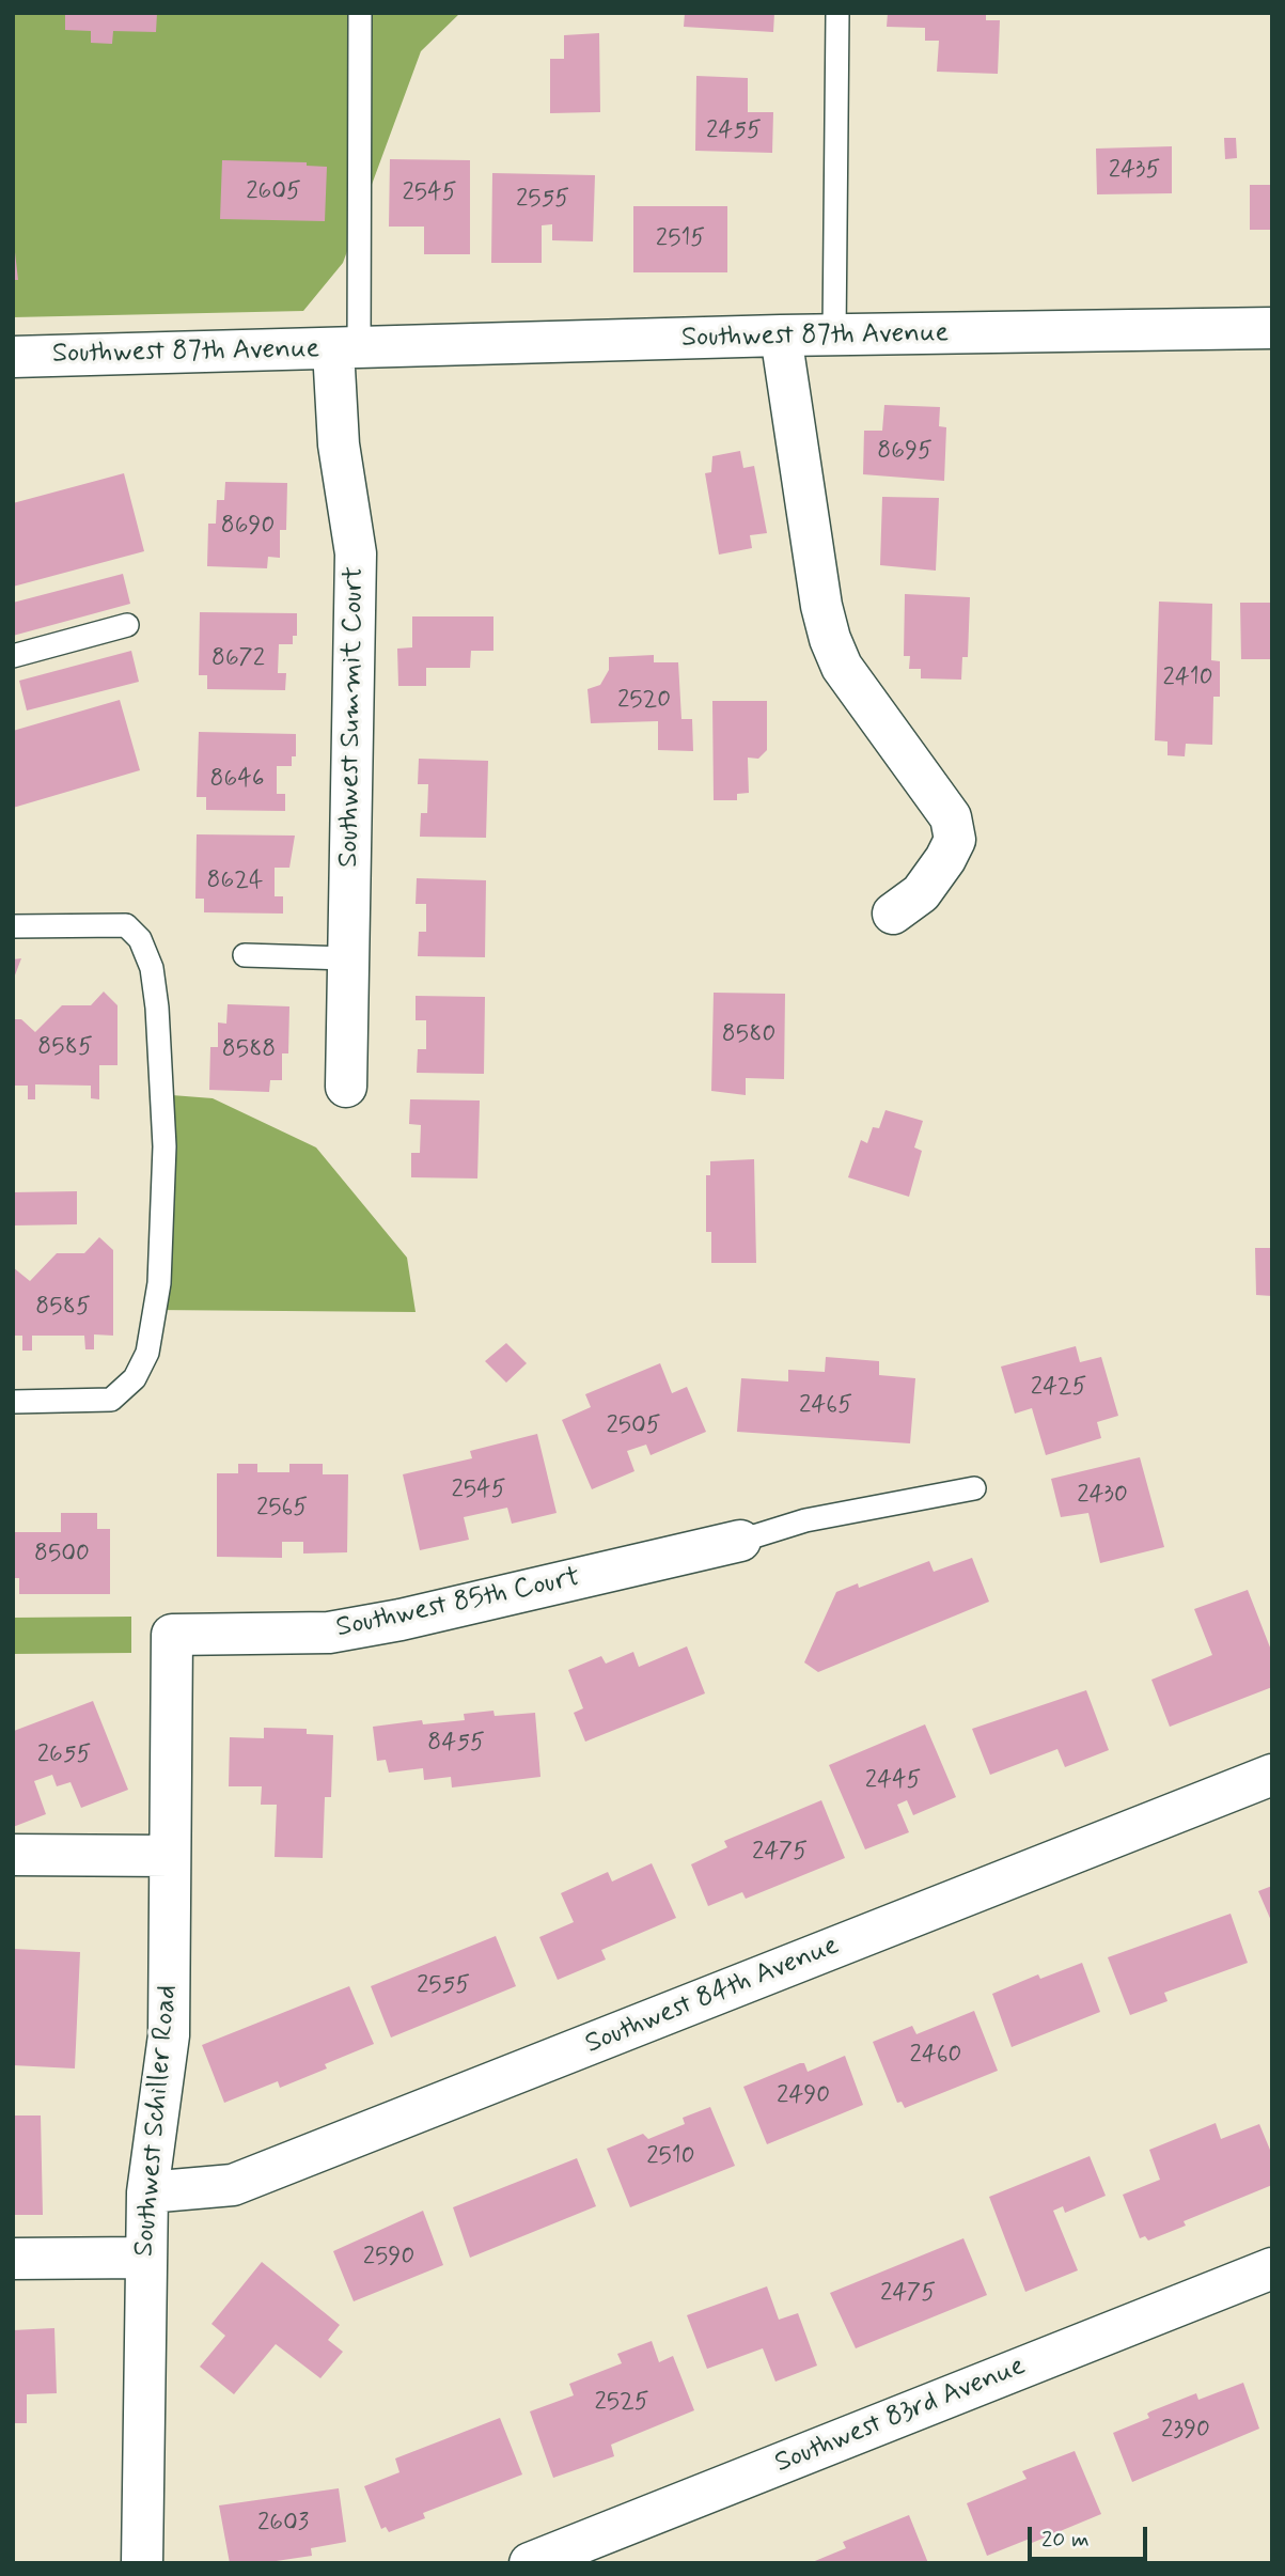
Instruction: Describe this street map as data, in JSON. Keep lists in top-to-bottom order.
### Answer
{
  "streets": {
    "street": [
      "Southwest 87th Avenue",
      "Southwest Summit Court",
      "Southwest 85th Court",
      "Southwest 84th Avenue",
      "Southwest Schiller Road",
      "Southwest 83rd Avenue"
    ]
  },
  "crossings": [
    ["Southwest 87th Avenue", "Southwest Summit Court"],
    ["Southwest 85th Court", "Southwest Schiller Road"],
    ["Southwest 84th Avenue", "Southwest Schiller Road"]
  ],
  "house_numbers": [
    "2455",
    "2435",
    "2605",
    "2545",
    "2555",
    "2515",
    "8695",
    "8690",
    "8672",
    "2410",
    "2520",
    "8646",
    "8624",
    "8580",
    "8585",
    "8588",
    "8585",
    "2425",
    "2465",
    "2505",
    "2545",
    "2430",
    "2565",
    "8500",
    "8455",
    "2655",
    "2445",
    "2475",
    "2555",
    "2460",
    "2490",
    "2510",
    "2590",
    "2475",
    "2525",
    "2390",
    "2603"
  ],
  "scale_bar": "20 m"
}
